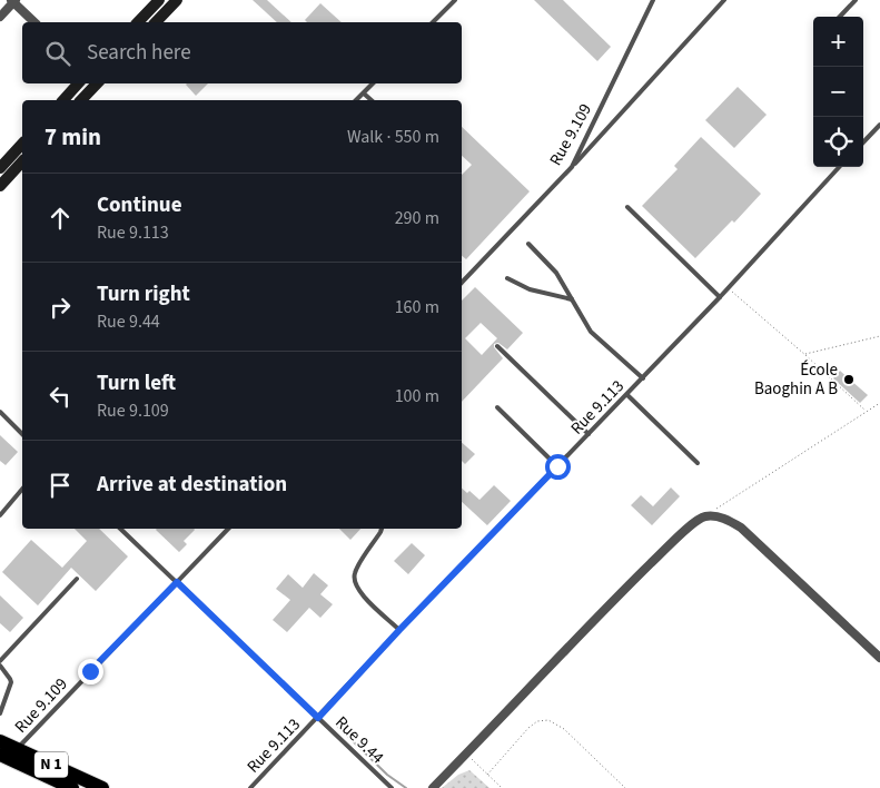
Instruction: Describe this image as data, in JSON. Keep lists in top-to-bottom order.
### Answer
{
  "streets": {
    "highway": ["N 1"],
    "lane": ["Rue 9.109", "Rue 9.113", "Rue 9.44"]
  },
  "crossings": [
    ["Rue 9.109", "Rue 9.44"],
    ["Rue 9.109", "N 1"],
    ["Rue 9.113", "Rue 9.44"]
  ],
  "places": ["École Baoghin A B"],
  "page": {
    "map_buttons": ["+", "−"],
    "search": "Search here",
    "heading": ["7 min", "Walk · 550 m"],
    "list": [
      ["Continue", "Rue 9.113", "290 m"],
      ["Turn right", "Rue 9.44", "160 m"],
      ["Turn left", "Rue 9.109", "100 m"],
      "Arrive at destination"
    ]
  }
}
